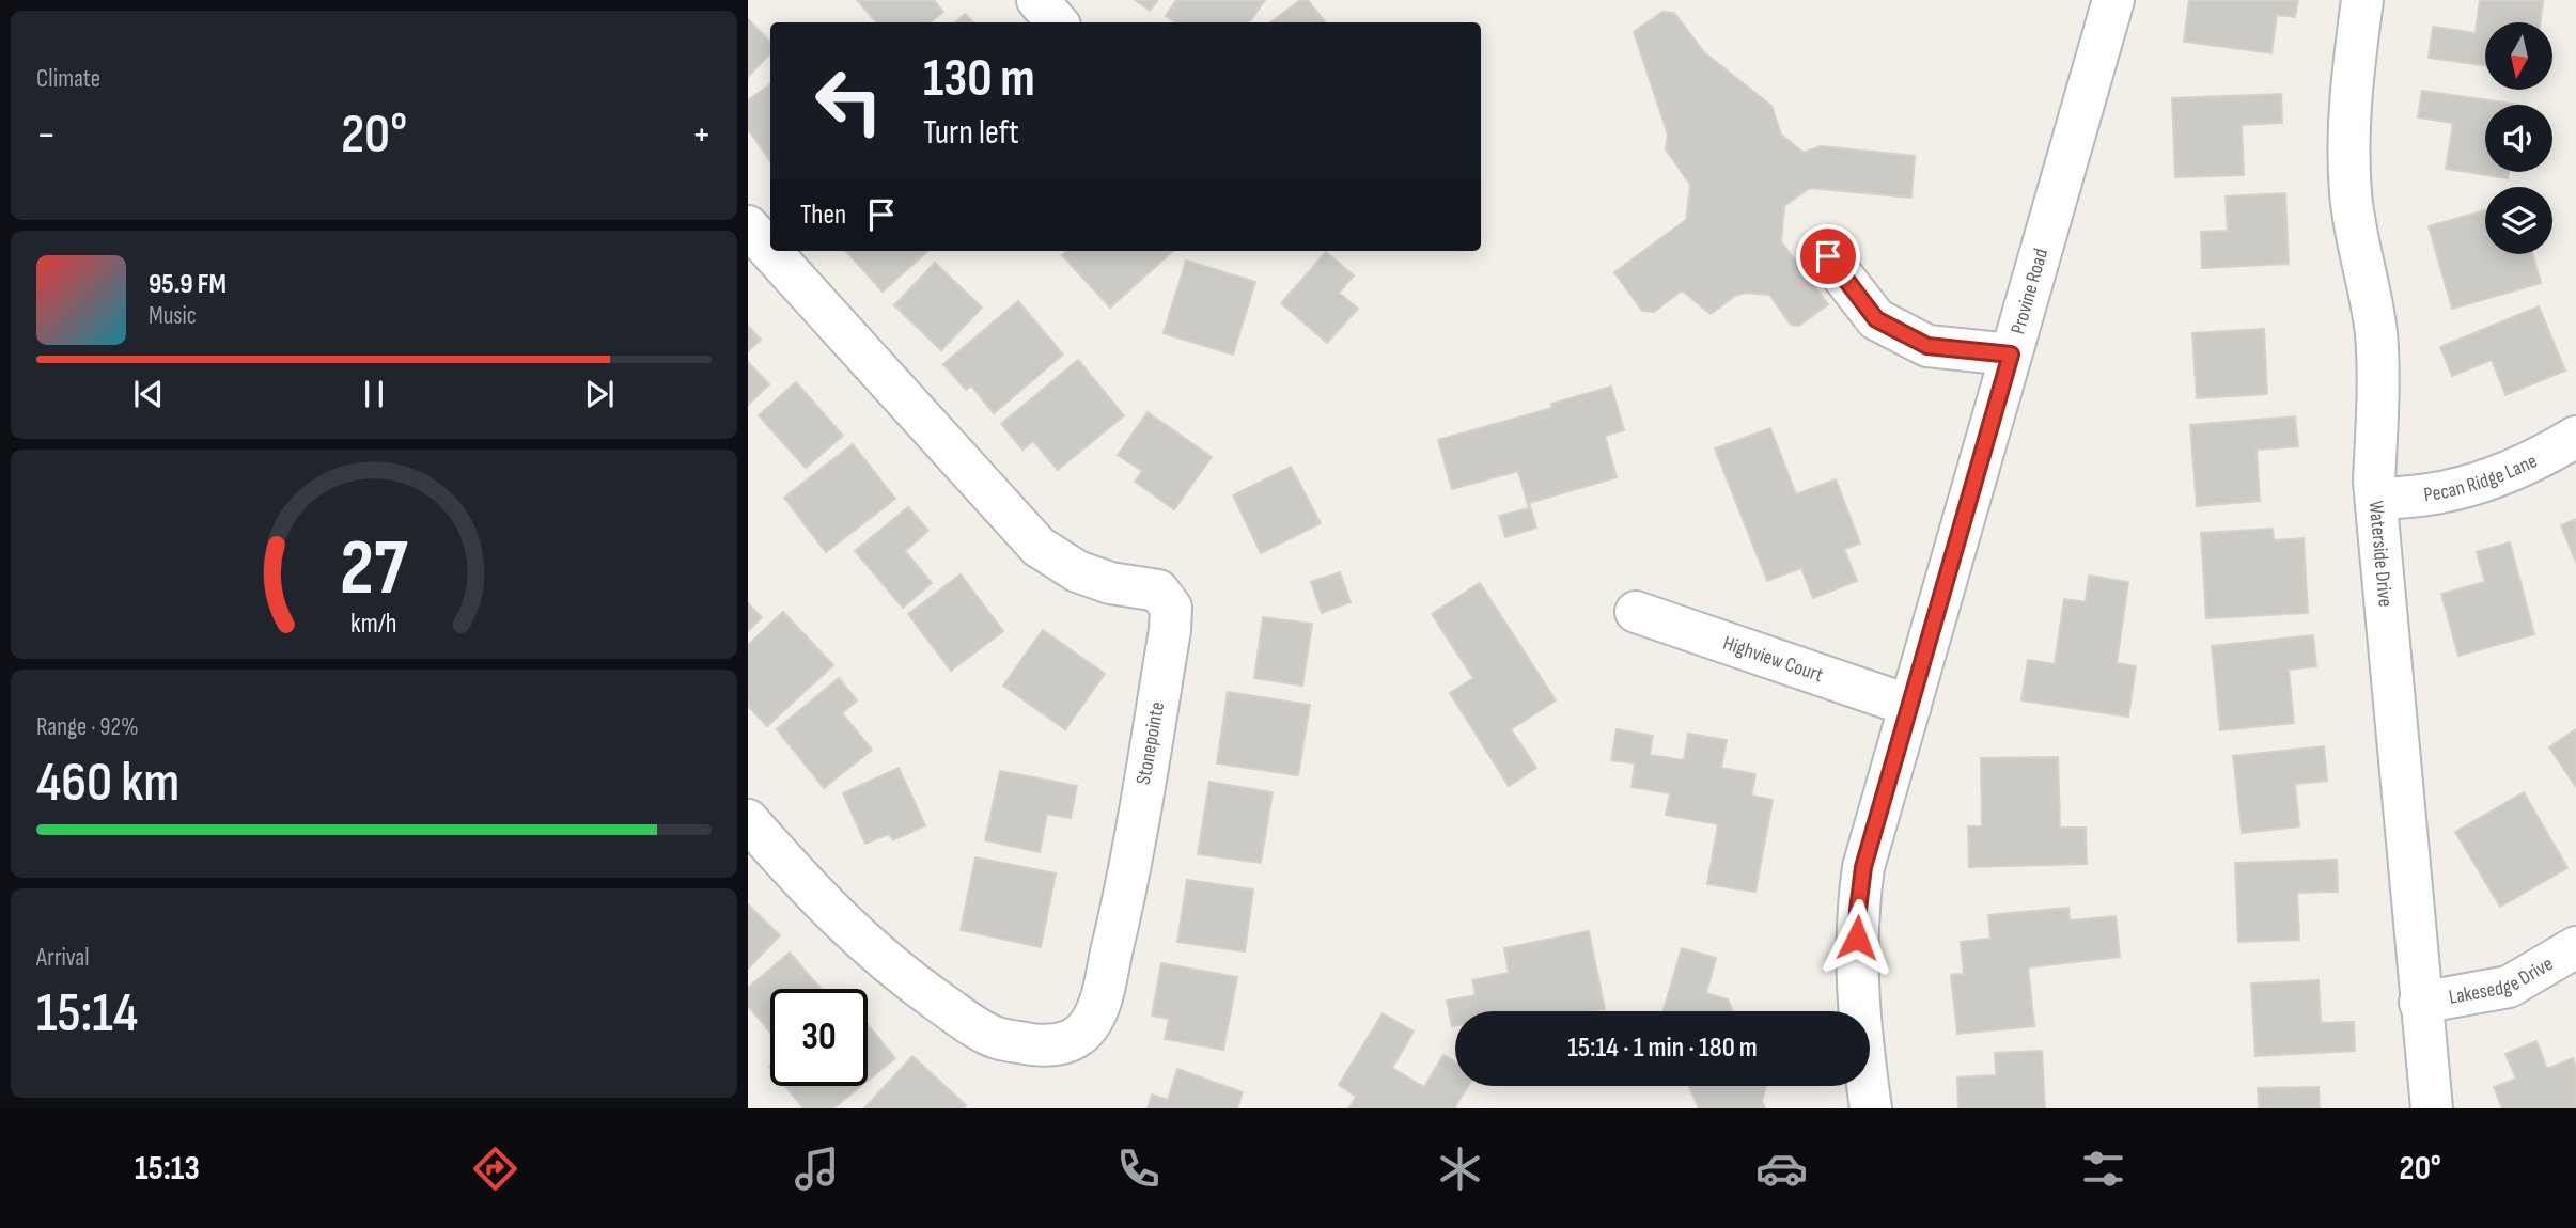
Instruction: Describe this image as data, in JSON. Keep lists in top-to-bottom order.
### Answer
{
  "streets": {
    "street": [
      "Provine Road",
      "Pecan Ridge Lane",
      "Waterside Drive",
      "Highview Court",
      "Stonepointe",
      "Lakesedge Drive"
    ]
  },
  "crossings": [
    ["Provine Road", "Highview Court"],
    ["Pecan Ridge Lane", "Waterside Drive"],
    ["Waterside Drive", "Lakesedge Drive"]
  ],
  "north": "bottom",
  "page": {
    "tile": [
      "Climate",
      ["Range · 92%", "460 km"],
      ["Arrival", "15:14"]
    ],
    "turn": ["130 m", "Turn left"],
    "heat": ["−", "20°", "+"],
    "then": "Then",
    "song": ["95.9 FM", "Music"],
    "limit": "30",
    "trip": "15:14 · 1 min · 180 m",
    "tabs": ["15:13", "20°"],
    "gauge": ["27", "km/h"]
  }
}
